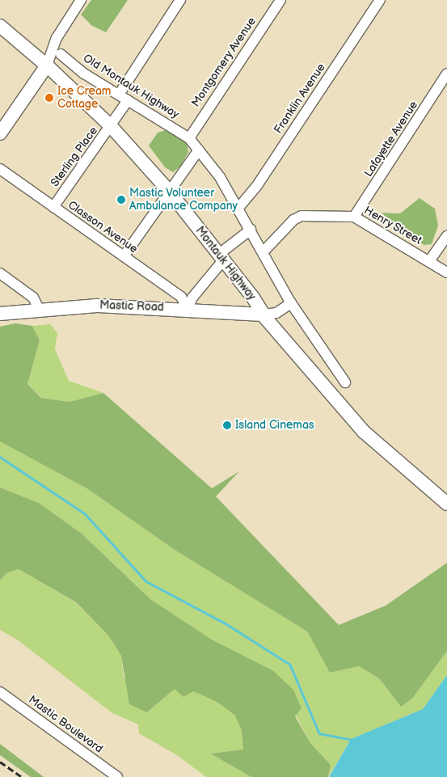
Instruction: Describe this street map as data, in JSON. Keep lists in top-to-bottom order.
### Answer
{
  "streets": {
    "main road": ["Montauk Highway", "Mastic Road"],
    "street": [
      "Montgomery Avenue",
      "Old Montauk Highway",
      "Franklin Avenue",
      "Lafayette Avenue",
      "Sterling Place",
      "Henry Street",
      "Classon Avenue",
      "Mastic Boulevard"
    ]
  },
  "crossings": [
    ["Montgomery Avenue", "Old Montauk Highway"],
    ["Old Montauk Highway", "Franklin Avenue"],
    ["Old Montauk Highway", "Sterling Place"],
    ["Old Montauk Highway", "Henry Street"],
    ["Lafayette Avenue", "Henry Street"],
    ["Sterling Place", "Classon Avenue"],
    ["Sterling Place", "Montauk Highway"],
    ["Classon Avenue", "Mastic Road"],
    ["Montauk Highway", "Mastic Road"]
  ],
  "places": ["Ice Cream Cottage", "Mastic Volunteer Ambulance Company", "Island Cinemas"]
}
